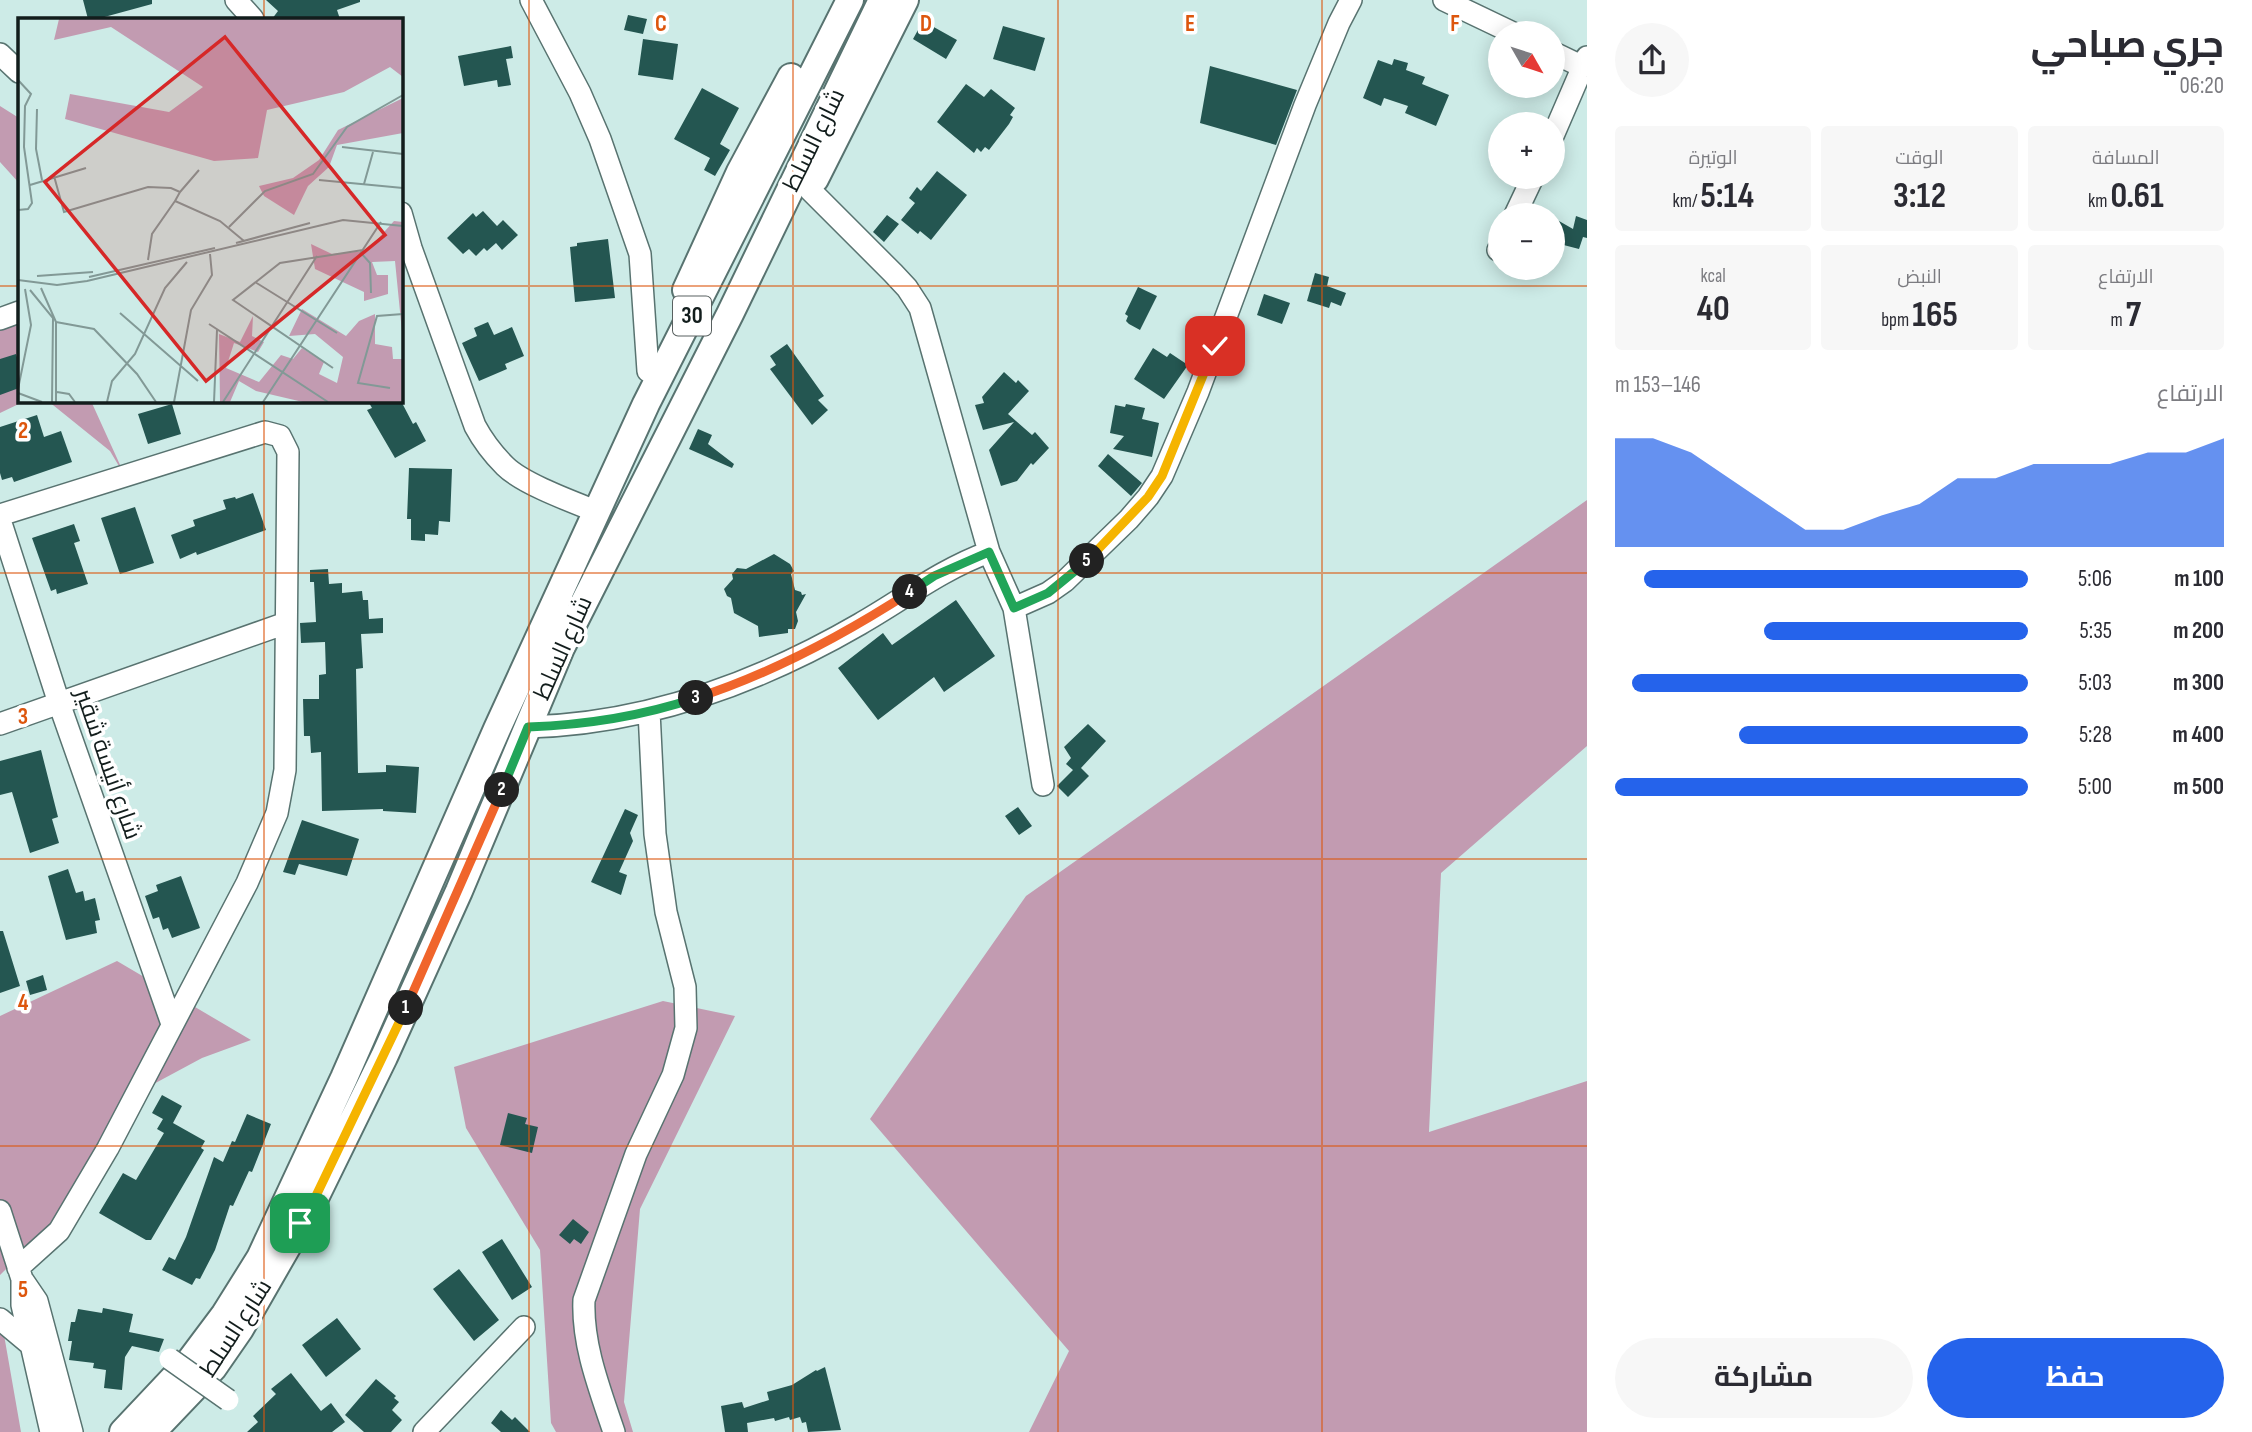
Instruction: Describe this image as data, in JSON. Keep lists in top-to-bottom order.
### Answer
{
  "streets": {
    "main road": ["شارع السلط", "30"],
    "street": ["شارع أنيسة شقير"]
  },
  "north": "bottom right",
  "page": {
    "heading": ["جري صباحي", "06:20"],
    "map_buttons": ["+", "−"],
    "stats": [
      ["المسافة", "0.61 km"],
      ["الوقت", "3:12"],
      ["الوتيرة", "5:14 /km"],
      ["الارتفاع", "7 m"],
      ["النبض", "165 bpm"],
      ["kcal", "40"]
    ],
    "chart": ["الارتفاع", "146–153 m"],
    "pins": [
      "5",
      "4",
      "3",
      "2",
      "1"
    ],
    "list": [
      {
        "name": "100 m",
        "note": "5:06"
      },
      {
        "name": "200 m",
        "note": "5:35"
      },
      {
        "name": "300 m",
        "note": "5:03"
      },
      {
        "name": "400 m",
        "note": "5:28"
      },
      {
        "name": "500 m",
        "note": "5:00"
      }
    ],
    "buttons": ["حفظ", "مشاركة"]
  },
  "grid": {
    "columns": [
      "C",
      "D",
      "E",
      "F"
    ],
    "rows": [
      "2",
      "3",
      "4",
      "5"
    ]
  }
}
